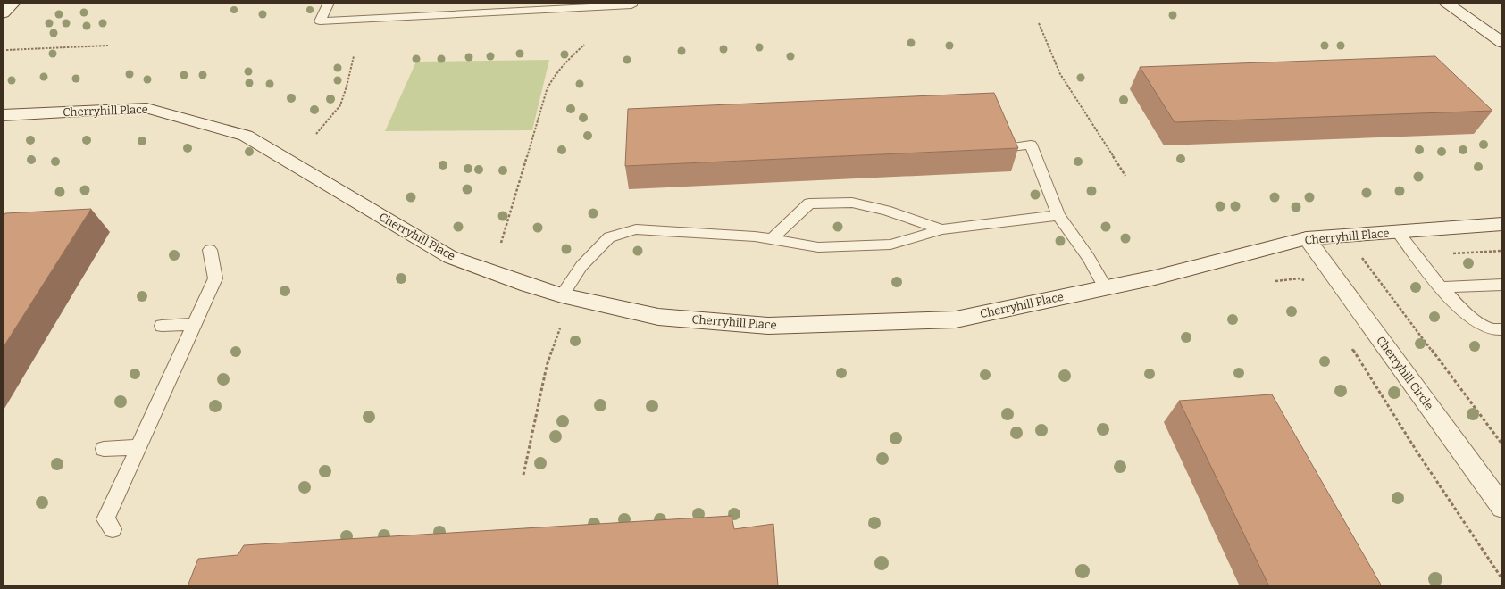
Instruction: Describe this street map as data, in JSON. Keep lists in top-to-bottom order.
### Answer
{
  "streets": {
    "street": ["Cherryhill Place", "Cherryhill Circle"]
  },
  "crossings": [
    ["Cherryhill Place", "Cherryhill Circle"]
  ]
}
